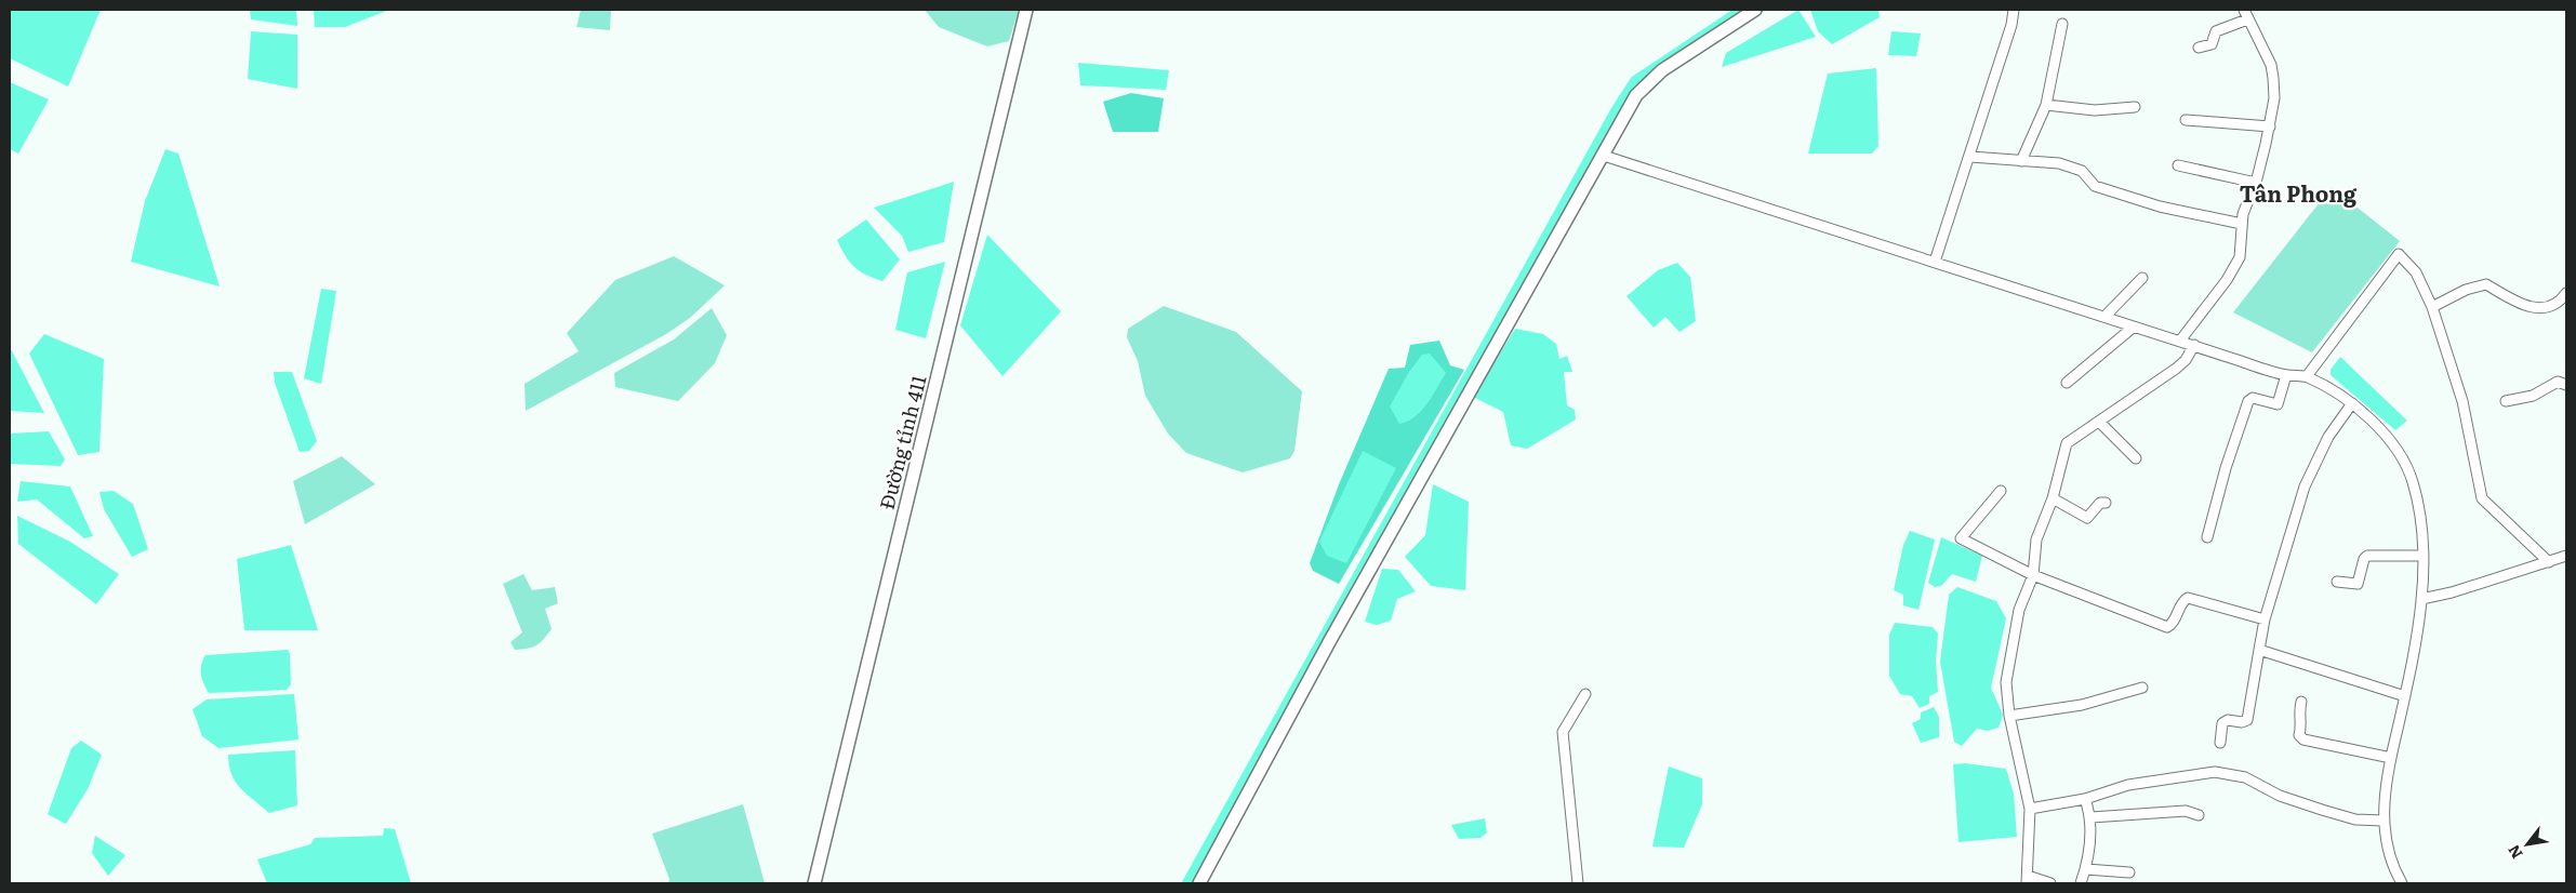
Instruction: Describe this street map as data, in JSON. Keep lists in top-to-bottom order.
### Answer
{
  "streets": {
    "main road": ["Đường tỉnh 411"]
  },
  "districts": ["Tân Phong"],
  "north": "bottom left"
}
